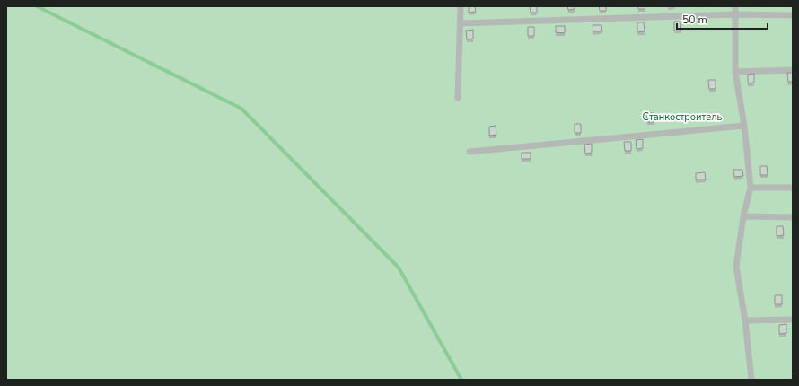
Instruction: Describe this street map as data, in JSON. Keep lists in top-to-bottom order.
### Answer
{
  "parks": ["Станкостроитель"],
  "scale_bar": "50 m"
}
